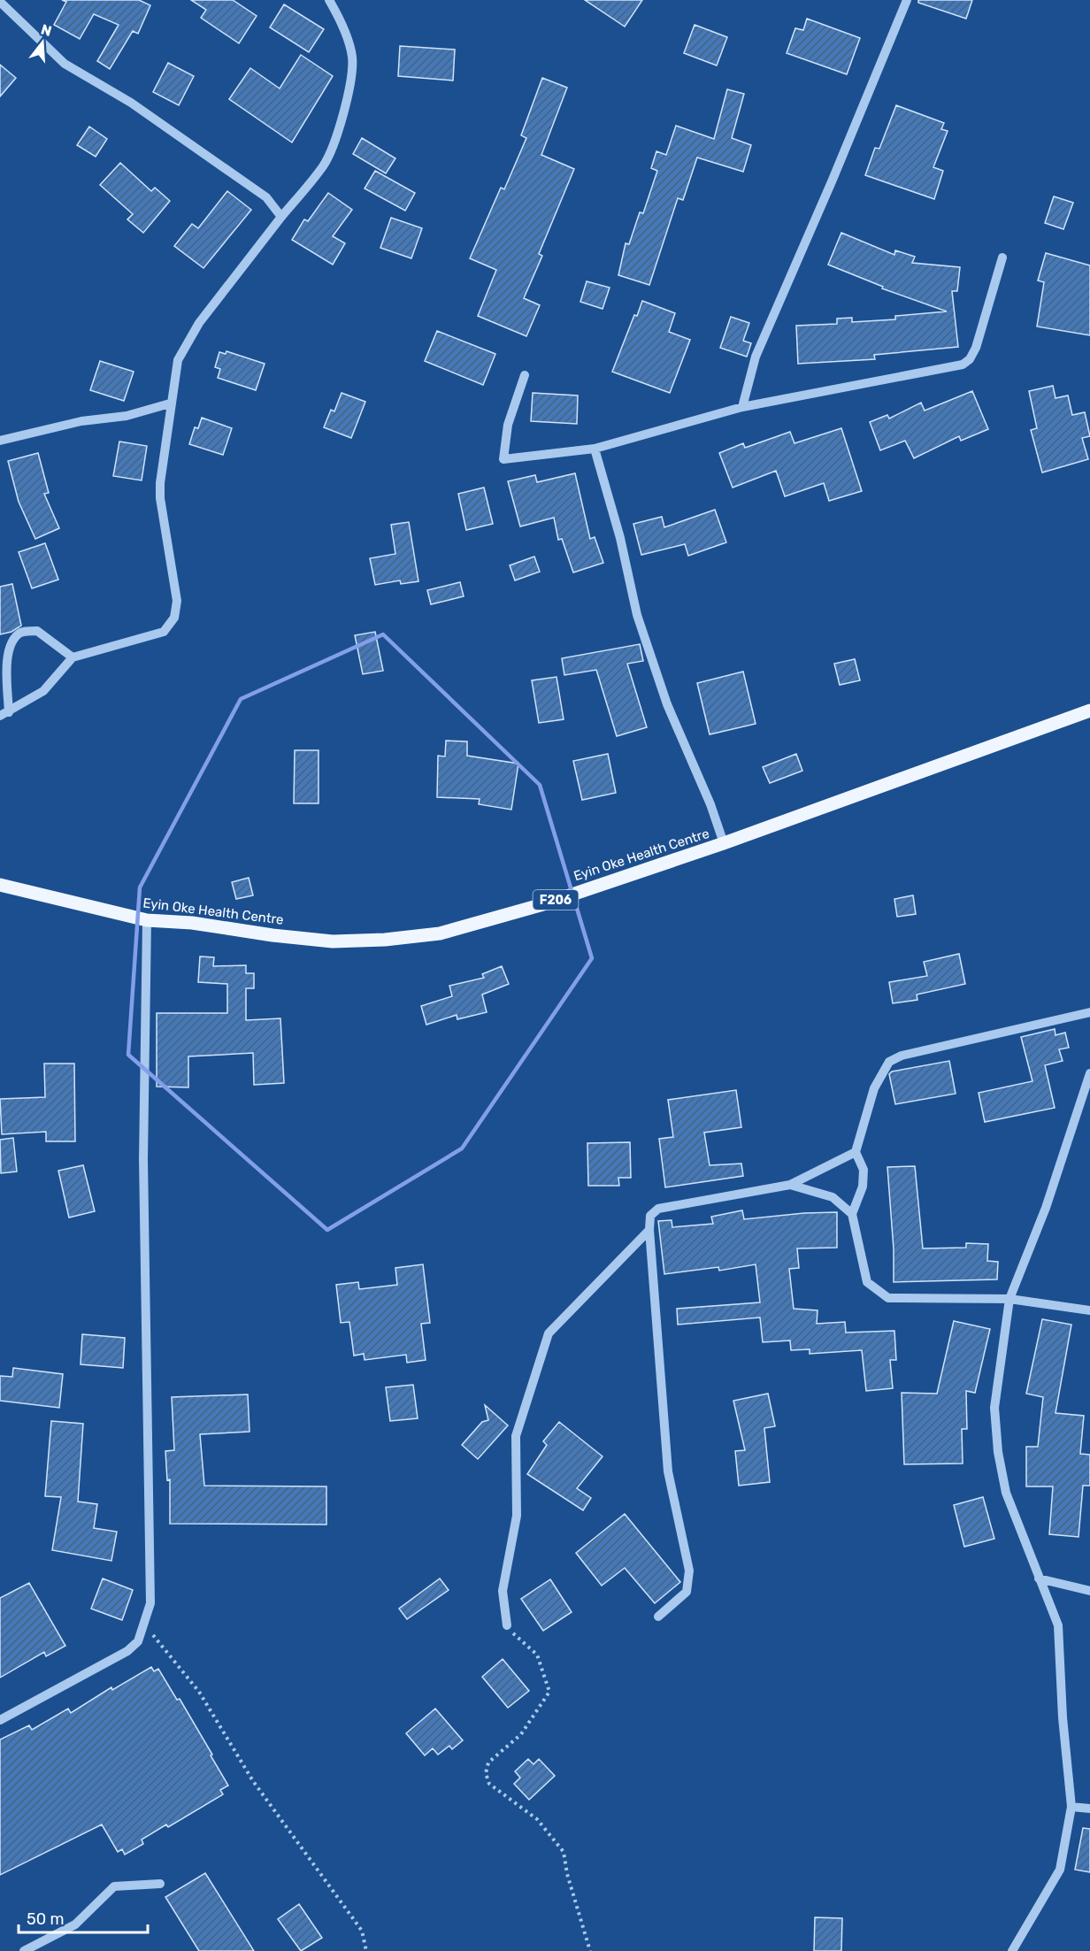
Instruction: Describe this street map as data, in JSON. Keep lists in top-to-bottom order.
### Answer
{
  "streets": {
    "main road": ["Eyin Oke Health Centre", "F206"]
  },
  "scale_bar": "50 m",
  "north": "top"
}
